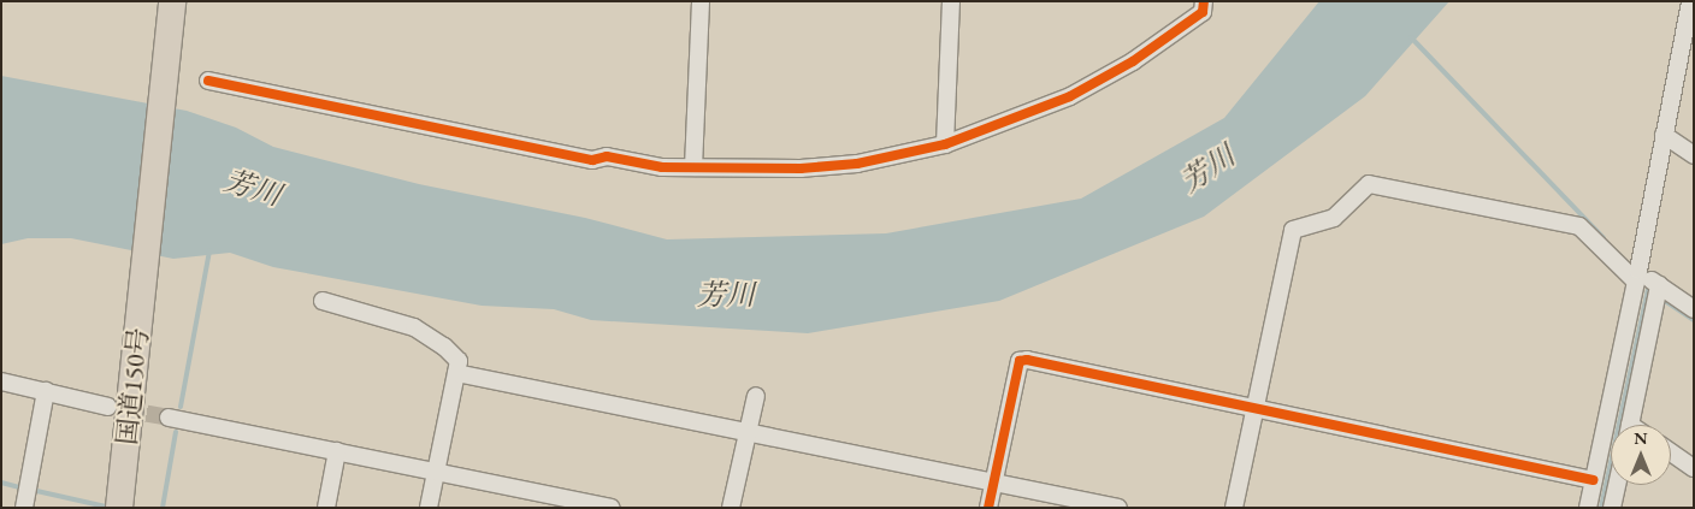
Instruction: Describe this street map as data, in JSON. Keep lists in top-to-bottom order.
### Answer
{
  "streets": {
    "highway": ["国道150号"]
  },
  "water": ["芳川"],
  "north": "top"
}
